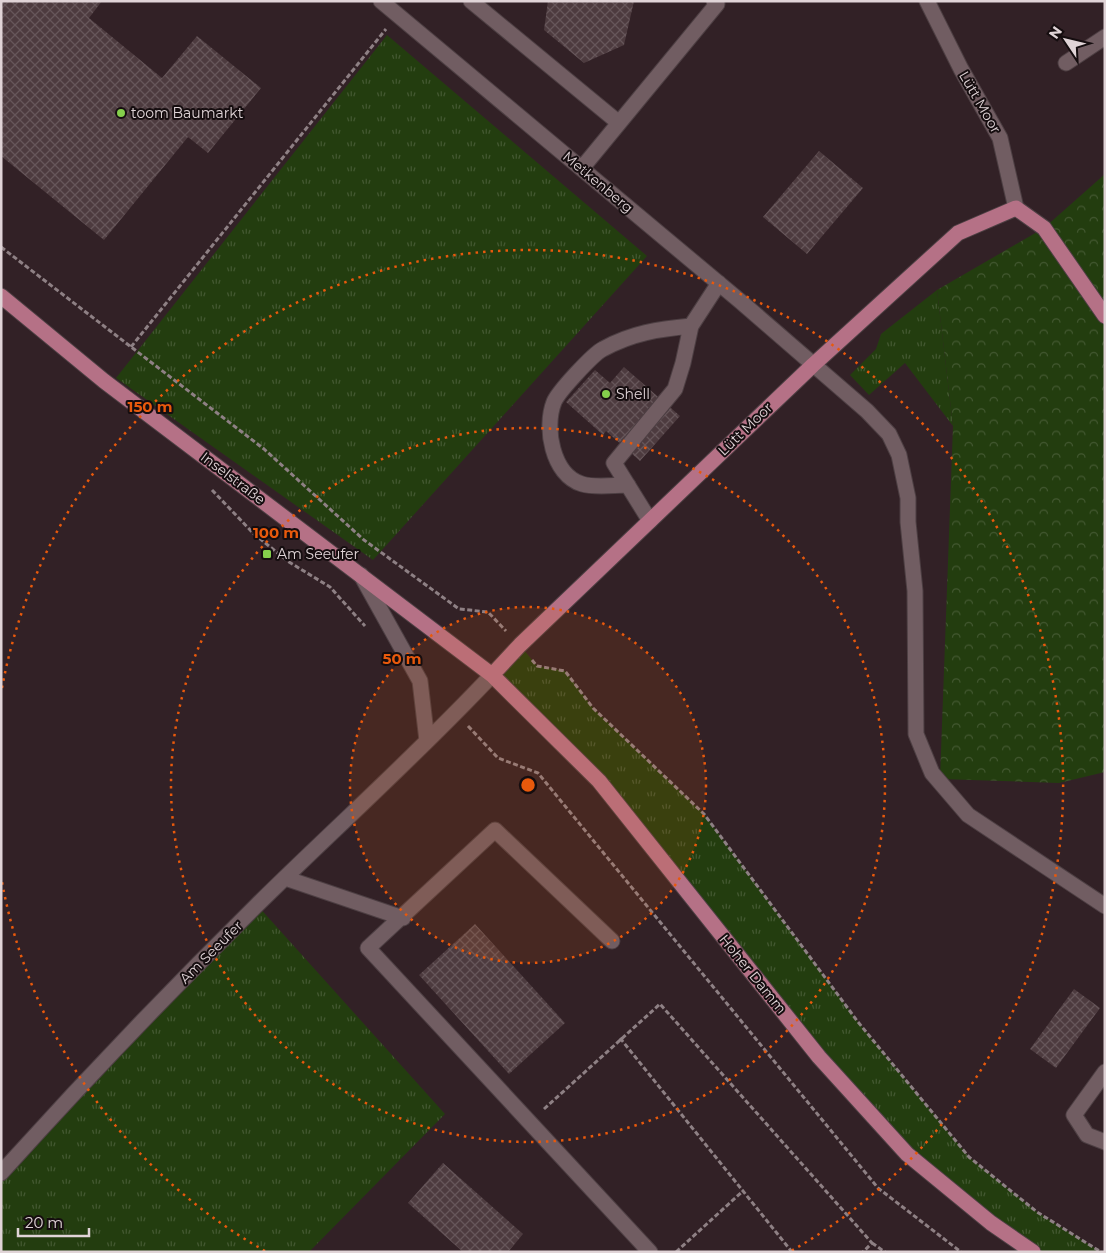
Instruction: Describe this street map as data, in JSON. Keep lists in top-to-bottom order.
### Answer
{
  "streets": {
    "main road": ["Lütt Moor", "Inselstraße", "Hoher Damm"],
    "street": ["Metkenberg", "Am Seeufer"]
  },
  "crossings": [
    ["Lütt Moor", "Metkenberg"],
    ["Lütt Moor", "Inselstraße"],
    ["Lütt Moor", "Am Seeufer"],
    ["Lütt Moor", "Hoher Damm"],
    ["Inselstraße", "Am Seeufer"],
    ["Inselstraße", "Hoher Damm"],
    ["Am Seeufer", "Hoher Damm"]
  ],
  "places": {
    "other": ["toom Baumarkt", "Shell"],
    "transit": ["Am Seeufer"]
  },
  "scale_bar": "20 m",
  "north": "top left",
  "rings": ["150 m", "100 m", "50 m"]
}
